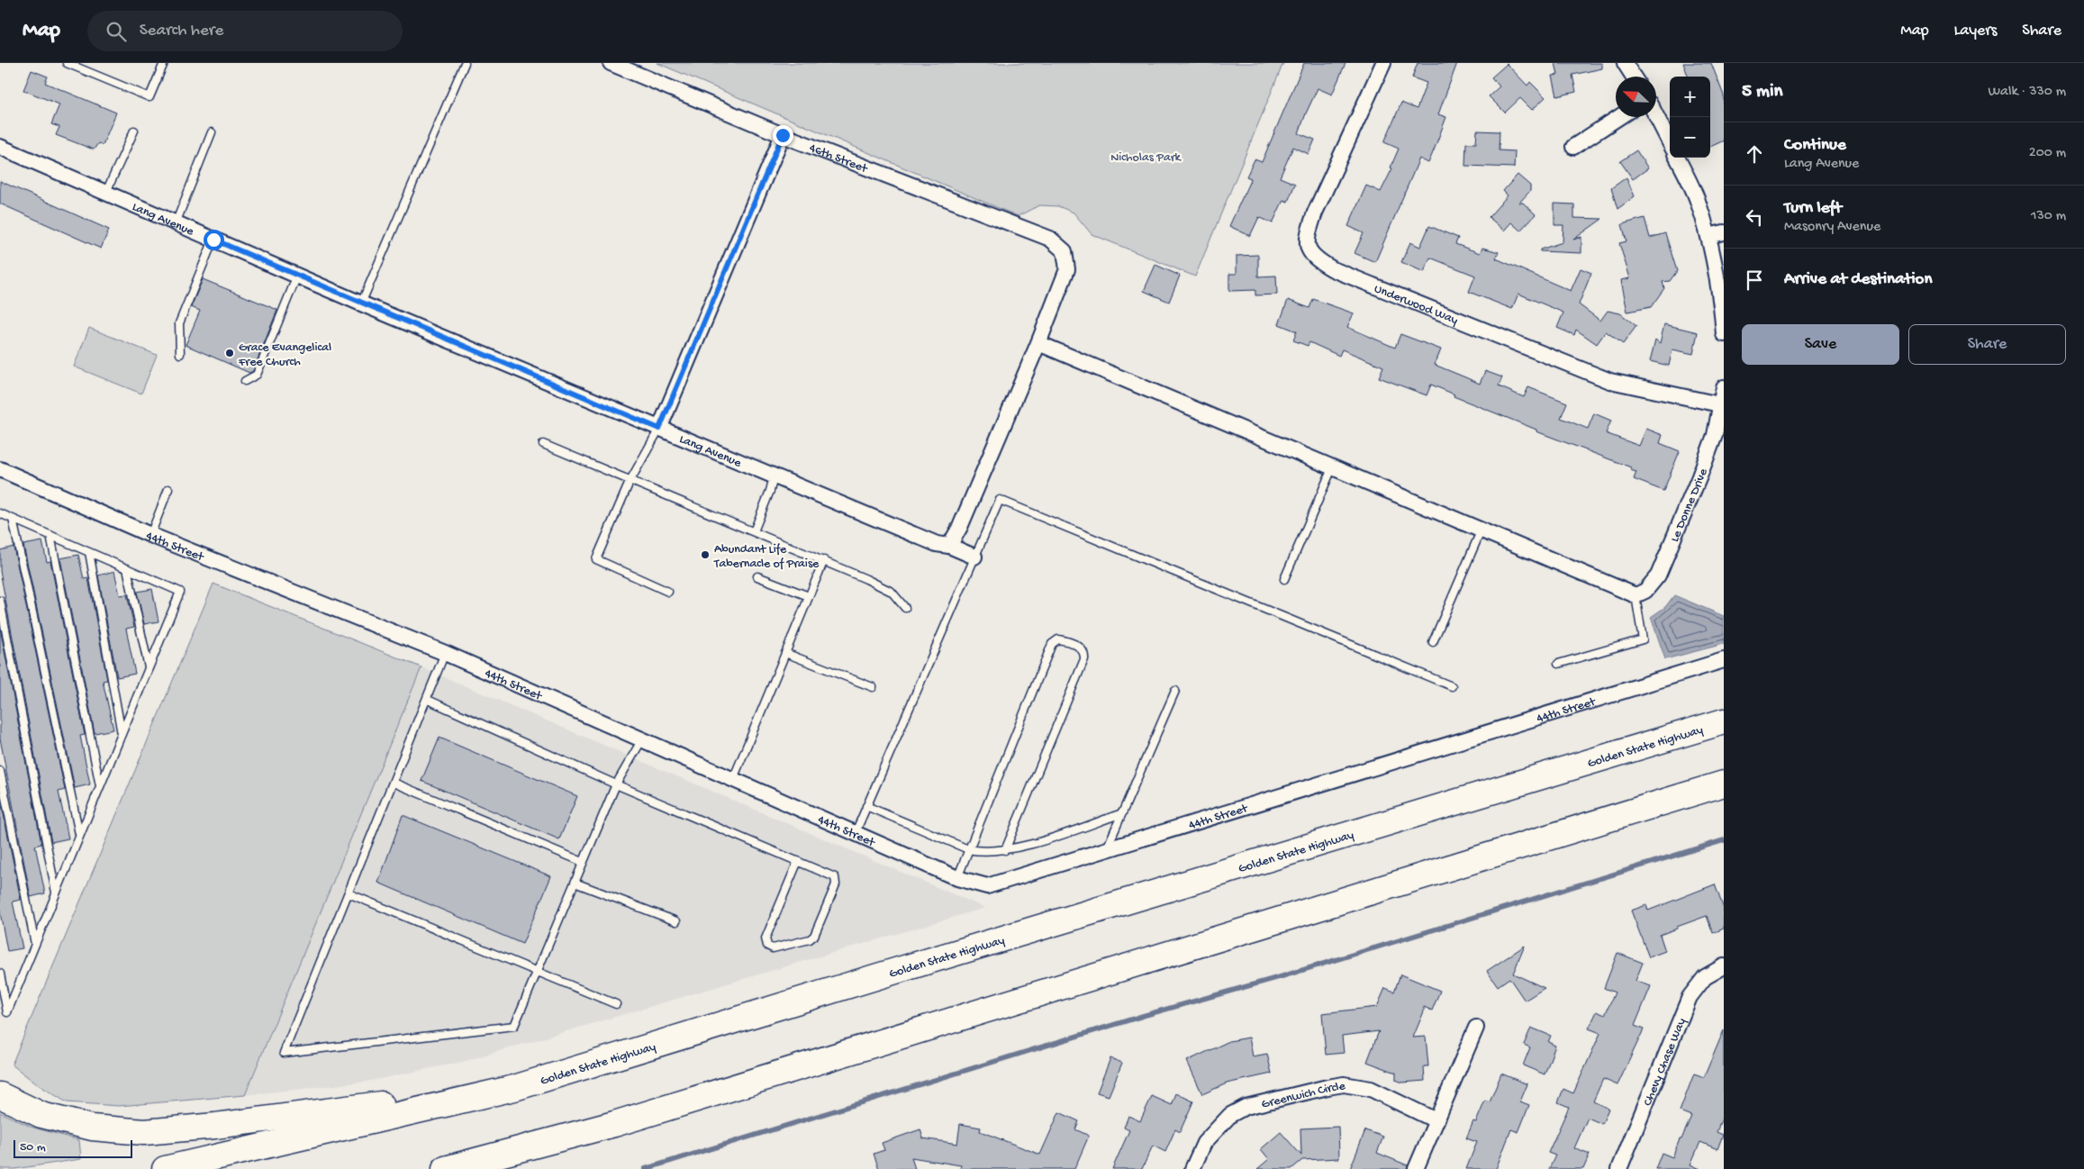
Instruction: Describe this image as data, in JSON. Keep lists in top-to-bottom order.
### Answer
{
  "streets": {
    "highway": ["Golden State Highway"],
    "street": [
      "46th Street",
      "Lang Avenue",
      "Underwood Way",
      "Le Donne Drive",
      "44th Street",
      "Chevy Chase Way",
      "Greenwich Circle"
    ]
  },
  "crossings": [
    ["Underwood Way", "Le Donne Drive"]
  ],
  "parks": ["Nicholas Park"],
  "places": ["Grace Evangelical Free Church", "Abundant Life Tabernacle of Praise"],
  "scale_bar": "50 m",
  "north": "top left",
  "page": {
    "header": "Map",
    "search": "Search here",
    "nav": ["Map", "Layers", "Share"],
    "heading": ["5 min", "Walk · 330 m"],
    "map_buttons": ["+", "−"],
    "list": [
      ["Continue", "Lang Avenue", "200 m"],
      ["Turn left", "Masonry Avenue", "130 m"],
      "Arrive at destination"
    ],
    "buttons": ["Save", "Share"],
    "scale": "50 m"
  }
}
